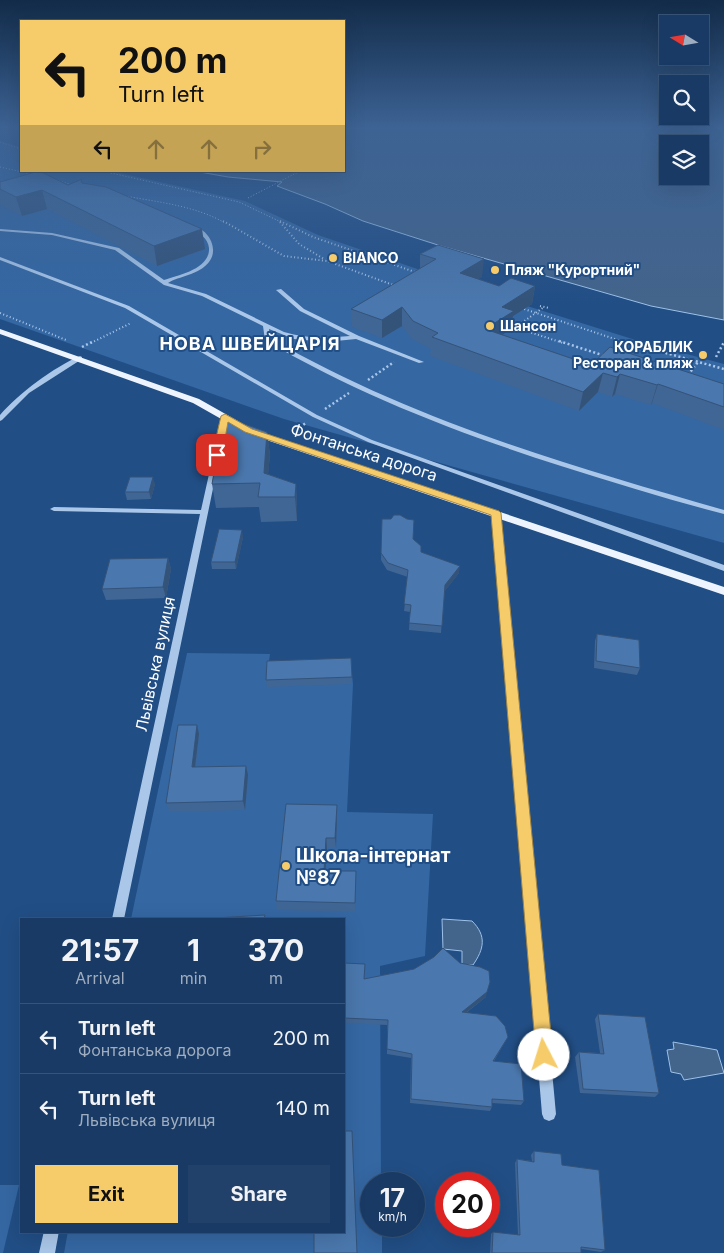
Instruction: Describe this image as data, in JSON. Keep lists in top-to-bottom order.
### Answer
{
  "streets": {
    "main road": ["Фонтанська дорога"],
    "street": ["Львівська вулиця"]
  },
  "crossings": [
    ["Фонтанська дорога", "Львівська вулиця"]
  ],
  "districts": ["НОВА ШВЕЙЦАРІЯ"],
  "places": [
    "BIANCO",
    "Пляж \"Курортний\"",
    "Шансон",
    "КОРАБЛИК Ресторан & пляж",
    "Школа-інтернат №87"
  ],
  "north": "left",
  "page": {
    "turn": ["200 m", "Turn left"],
    "eta": [
      "21:57",
      "Arrival",
      "1",
      "min",
      "370",
      "m"
    ],
    "list": [
      {
        "name": "Turn left",
        "note": "Фонтанська дорога",
        "value": "200 m"
      },
      {
        "name": "Turn left",
        "note": "Львівська вулиця",
        "value": "140 m"
      }
    ],
    "buttons": ["Exit", "Share"],
    "speed": "17 km/h",
    "limit": "20"
  }
}
